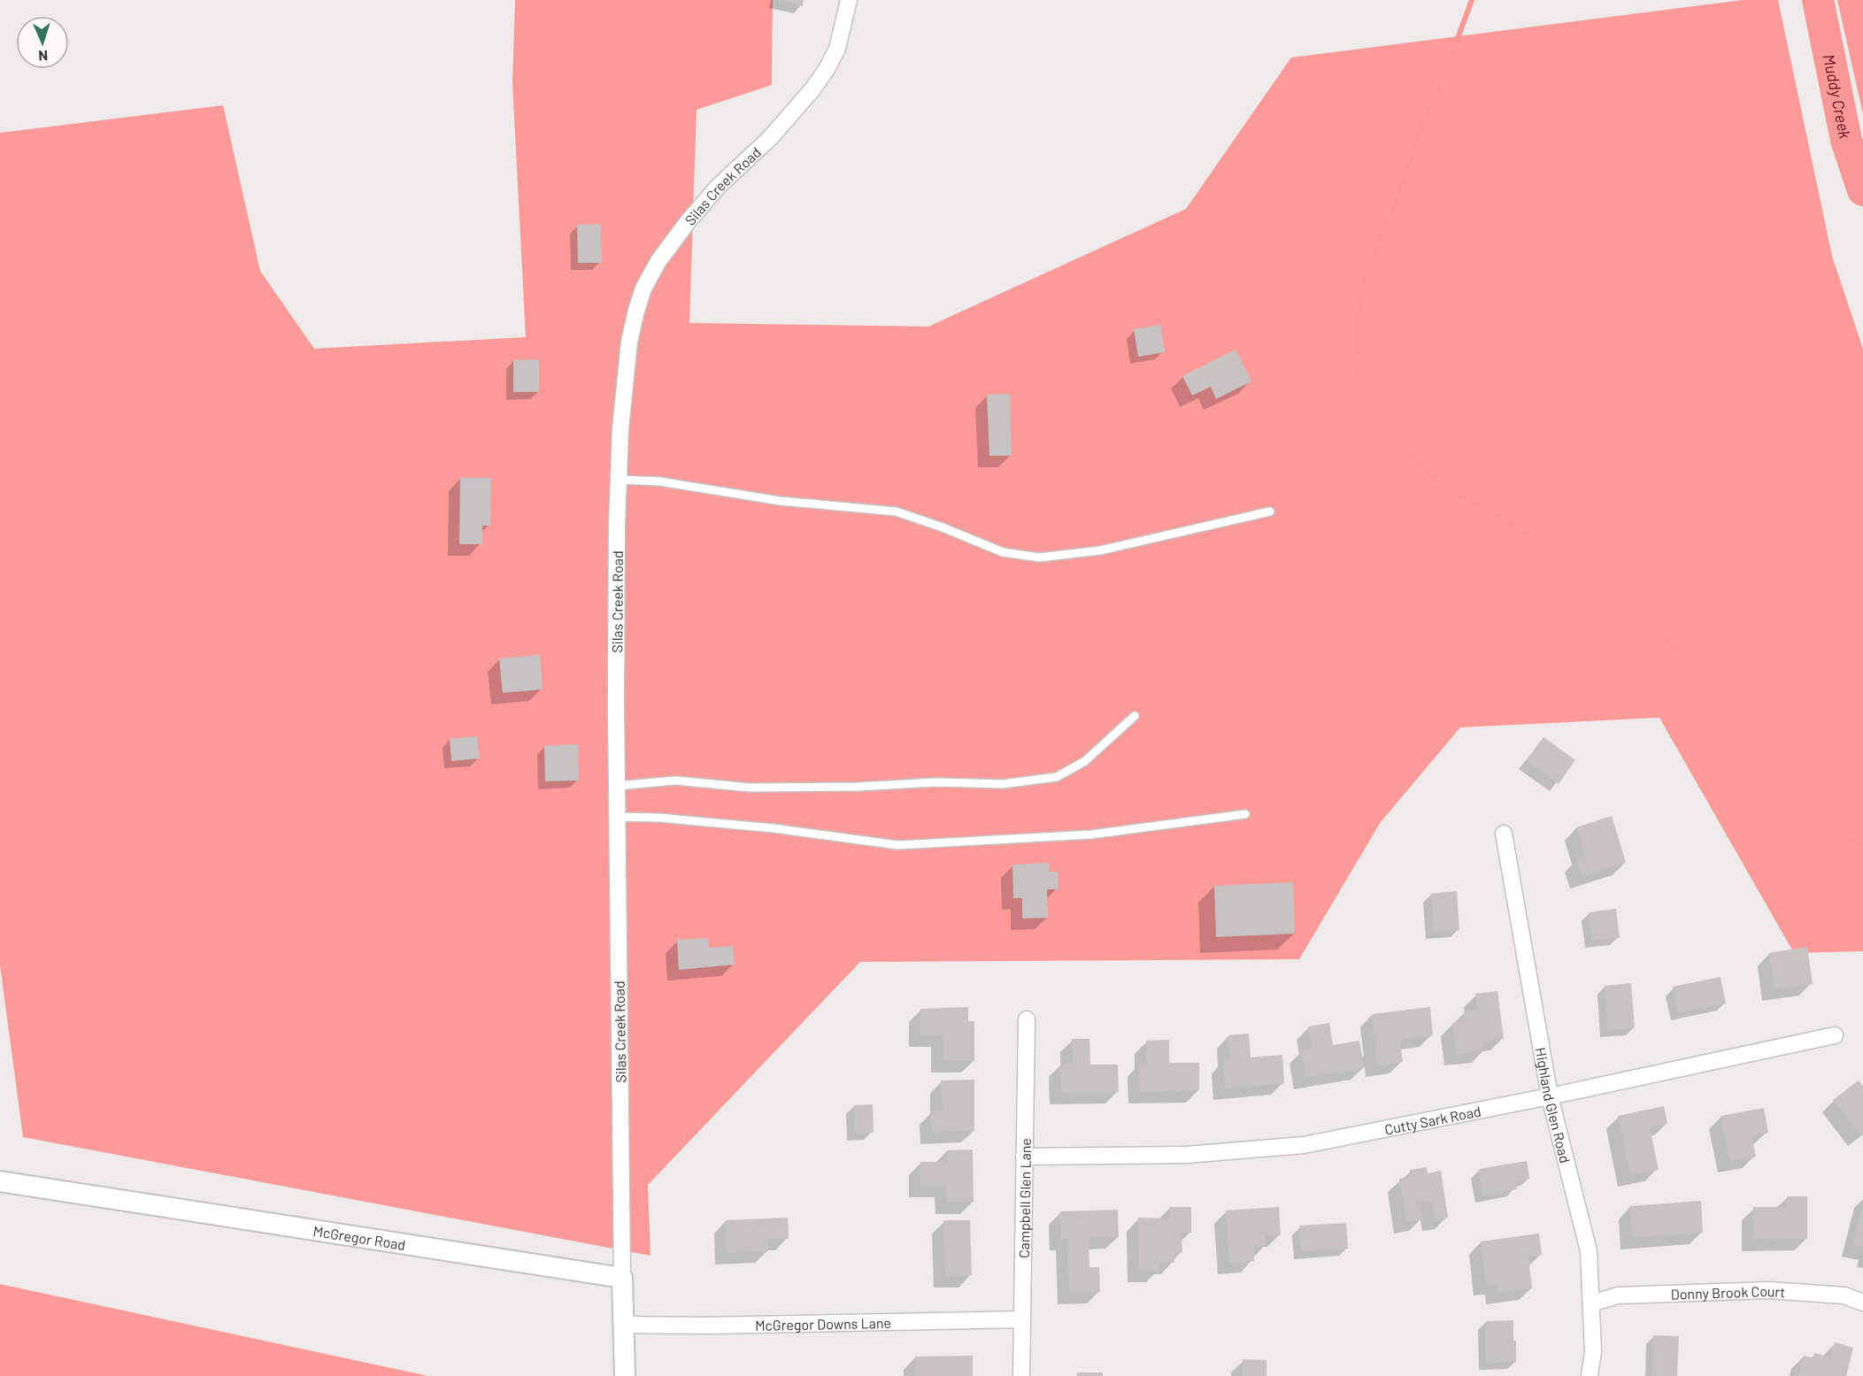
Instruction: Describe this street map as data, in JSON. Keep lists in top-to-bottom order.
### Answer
{
  "streets": {
    "street": [
      "Silas Creek Road",
      "Highland Glen Road",
      "Cutty Sark Road",
      "Campbell Glen Lane",
      "McGregor Road",
      "Donny Brook Court",
      "McGregor Downs Lane"
    ]
  },
  "crossings": [
    ["Silas Creek Road", "McGregor Road"],
    ["Highland Glen Road", "Cutty Sark Road"],
    ["Highland Glen Road", "Donny Brook Court"],
    ["Cutty Sark Road", "Campbell Glen Lane"],
    ["Campbell Glen Lane", "McGregor Downs Lane"]
  ],
  "water": ["Muddy Creek"],
  "north": "bottom"
}
